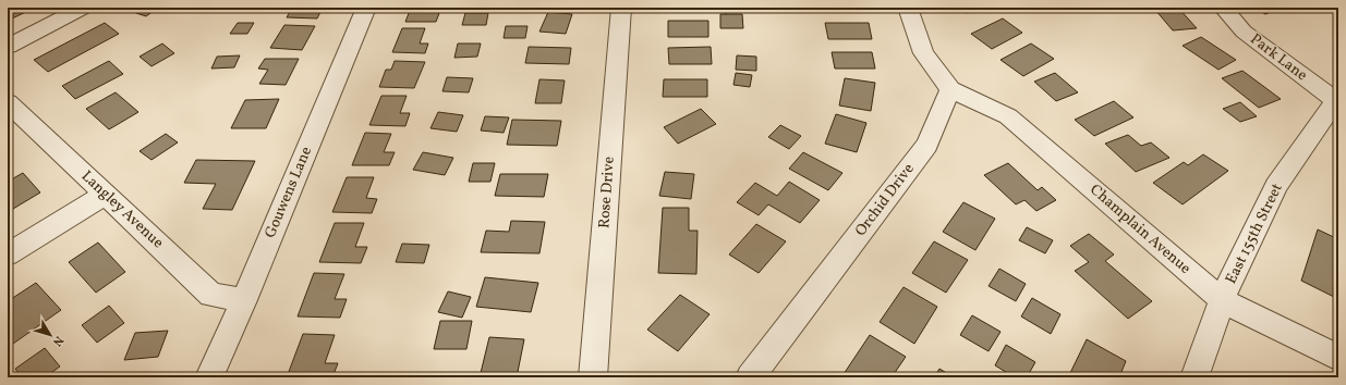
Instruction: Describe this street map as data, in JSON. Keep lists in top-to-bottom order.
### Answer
{
  "streets": {
    "street": [
      "Park Lane",
      "Gouwens Lane",
      "Rose Drive",
      "Orchid Drive",
      "Langley Avenue",
      "Champlain Avenue",
      "East 155th Street"
    ]
  },
  "crossings": [
    ["Park Lane", "East 155th Street"],
    ["Gouwens Lane", "Langley Avenue"],
    ["Orchid Drive", "Champlain Avenue"],
    ["Champlain Avenue", "East 155th Street"]
  ],
  "north": "bottom right"
}
